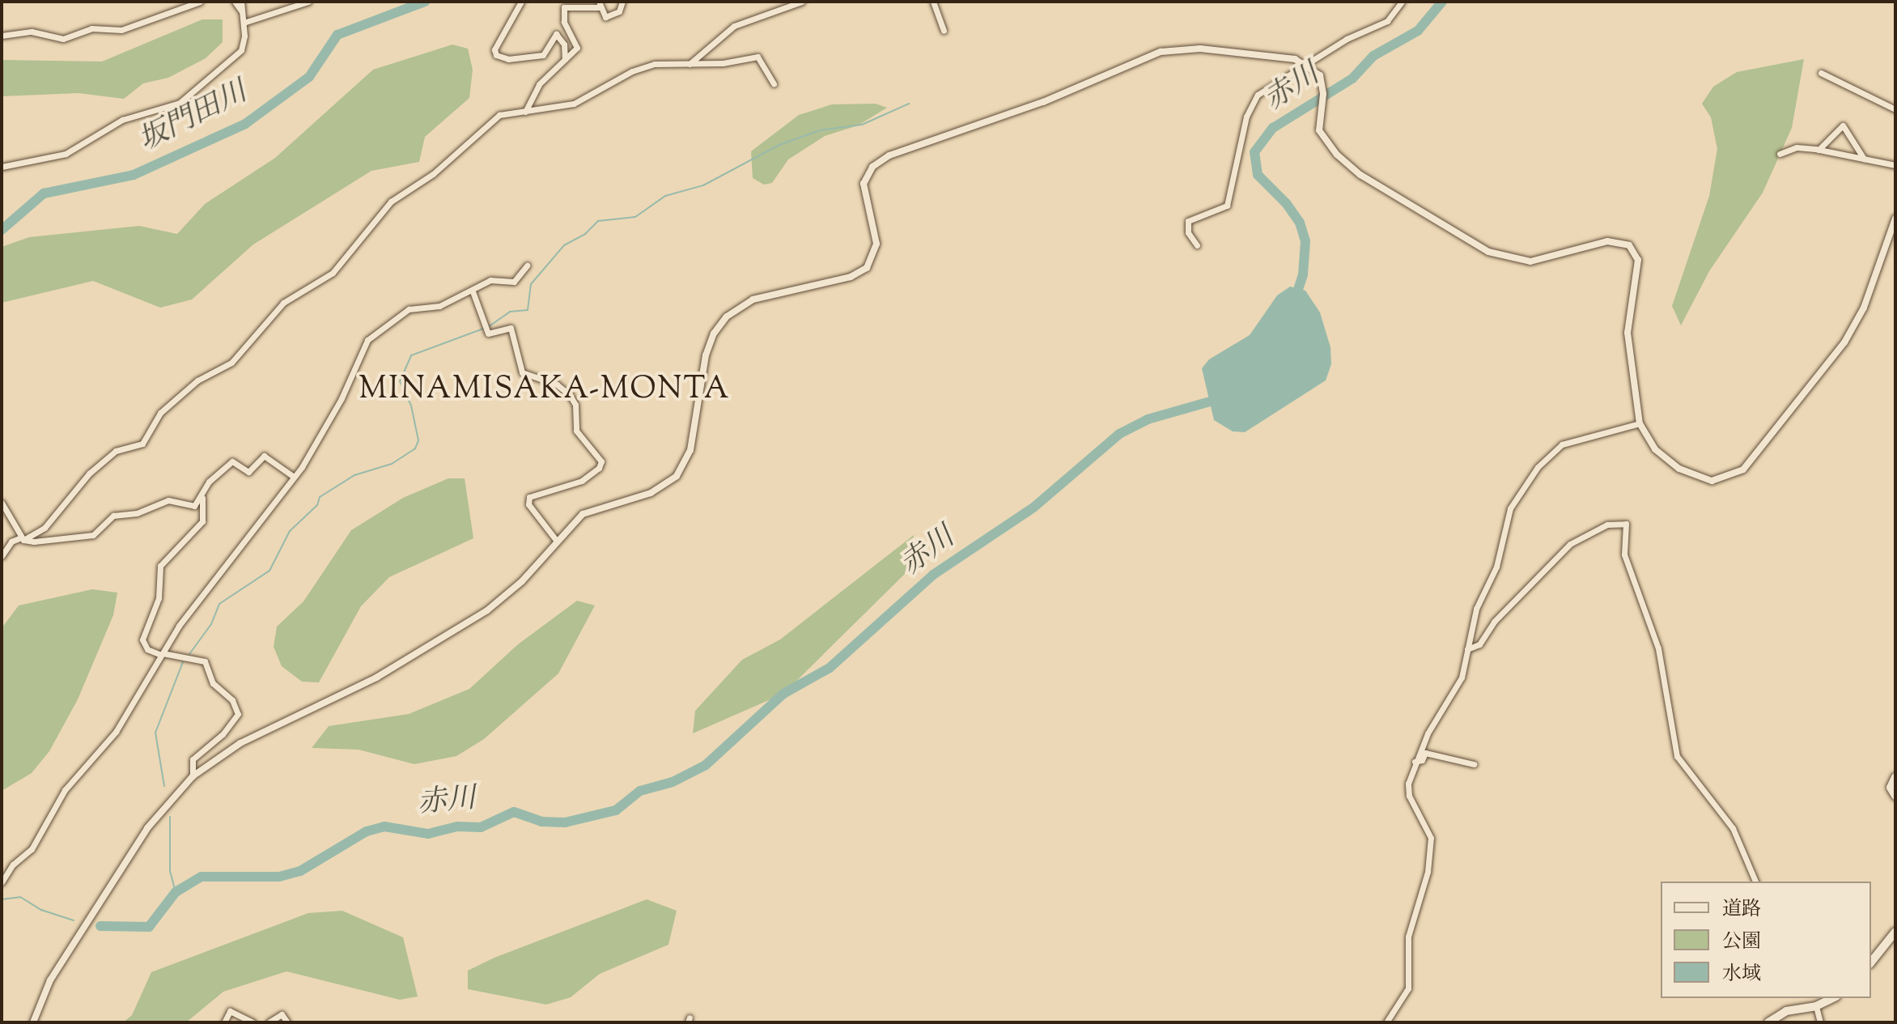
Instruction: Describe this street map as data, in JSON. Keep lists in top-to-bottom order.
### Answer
{
  "districts": ["MINAMISAKA-MONTA"],
  "water": ["赤川", "坂門田川"],
  "legend": ["道路", "公園", "水域"]
}
